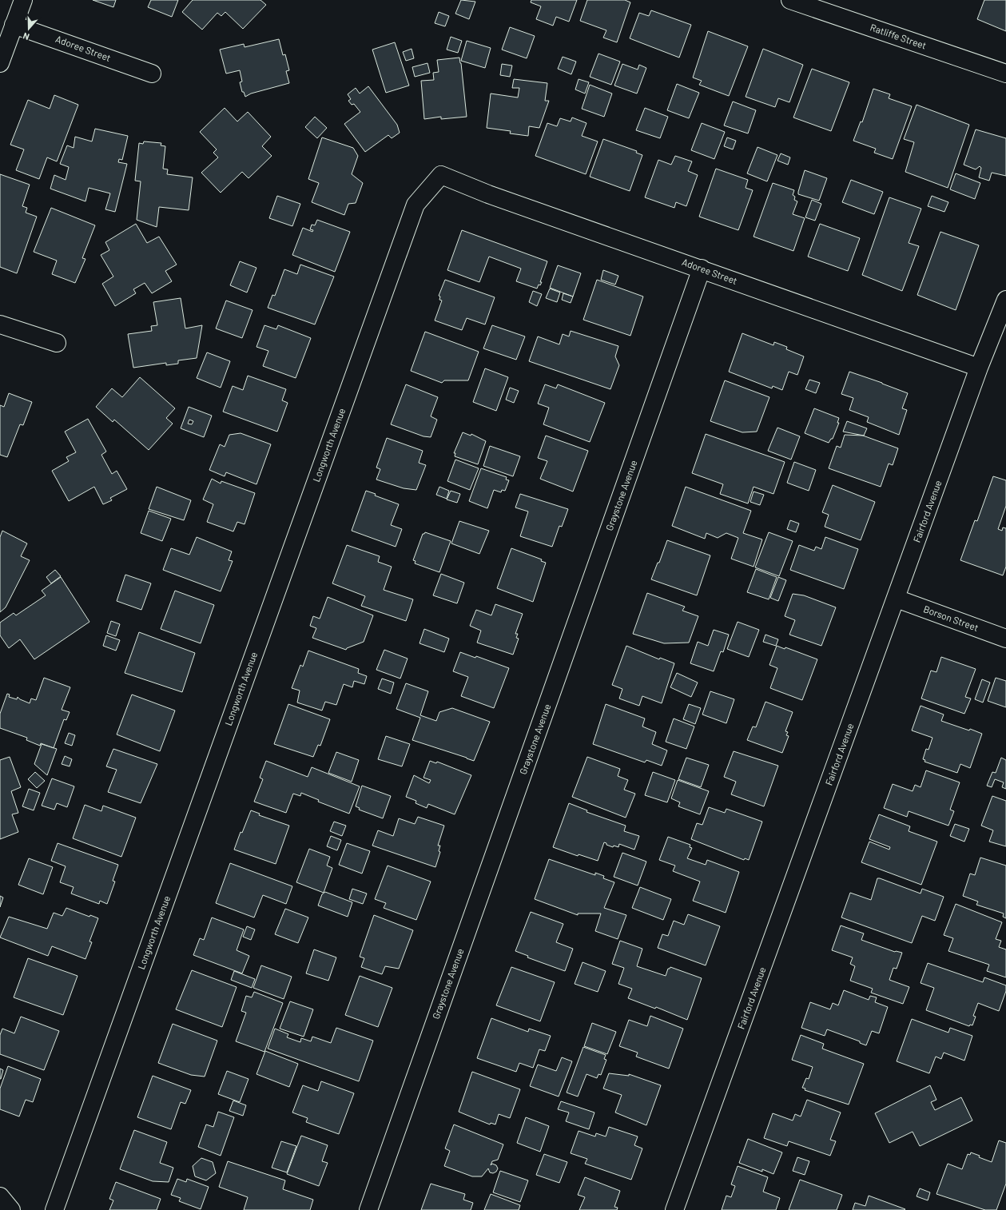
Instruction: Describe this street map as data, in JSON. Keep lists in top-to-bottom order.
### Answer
{
  "streets": {
    "street": [
      "Ratliffe Street",
      "Adoree Street",
      "Longworth Avenue",
      "Graystone Avenue",
      "Fairford Avenue",
      "Borson Street"
    ]
  },
  "crossings": [
    ["Adoree Street", "Longworth Avenue"],
    ["Adoree Street", "Graystone Avenue"],
    ["Adoree Street", "Fairford Avenue"],
    ["Fairford Avenue", "Borson Street"]
  ],
  "north": "bottom"
}
